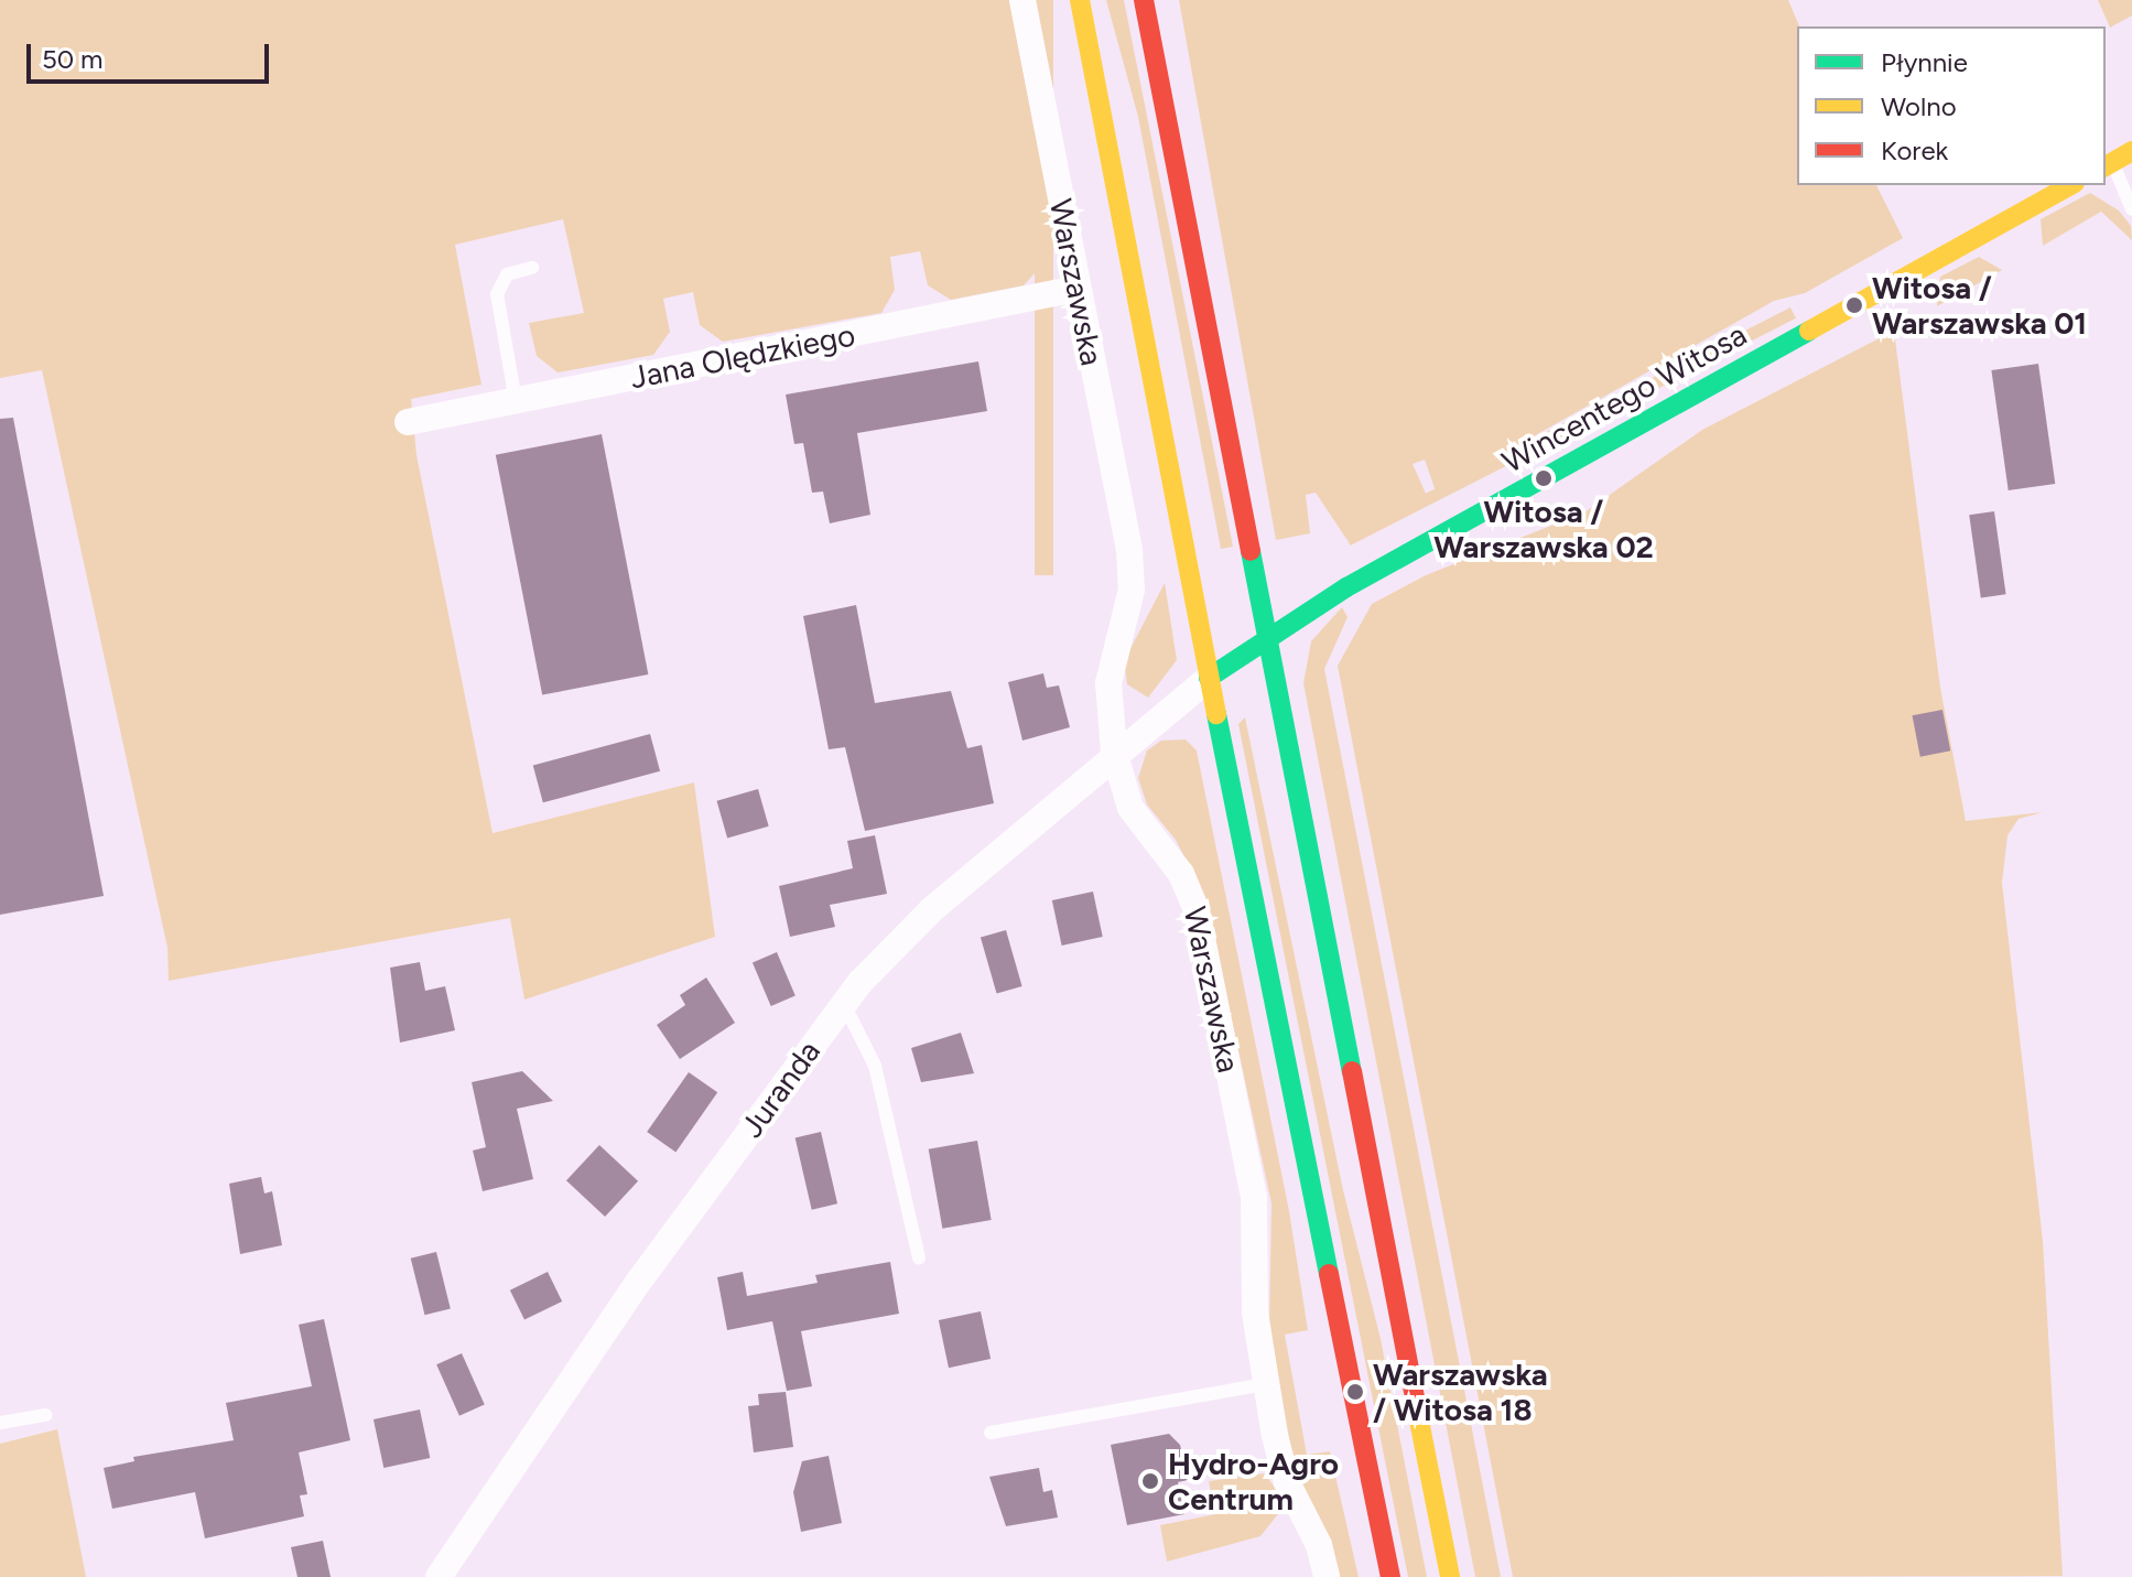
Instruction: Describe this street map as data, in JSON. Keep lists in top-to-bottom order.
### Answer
{
  "streets": {
    "main road": ["Warszawska", "Wincentego Witosa"],
    "street": ["Jana Olędzkiego", "Juranda"]
  },
  "crossings": [
    ["Warszawska", "Jana Olędzkiego"],
    ["Warszawska", "Wincentego Witosa"],
    ["Warszawska", "Juranda"],
    ["Wincentego Witosa", "Juranda"]
  ],
  "places": [
    "Witosa / Warszawska 01",
    "Witosa / Warszawska 02",
    "Warszawska / Witosa 18",
    "Hydro-Agro Centrum"
  ],
  "legend": ["Płynnie", "Wolno", "Korek"],
  "scale_bar": "50 m"
}
